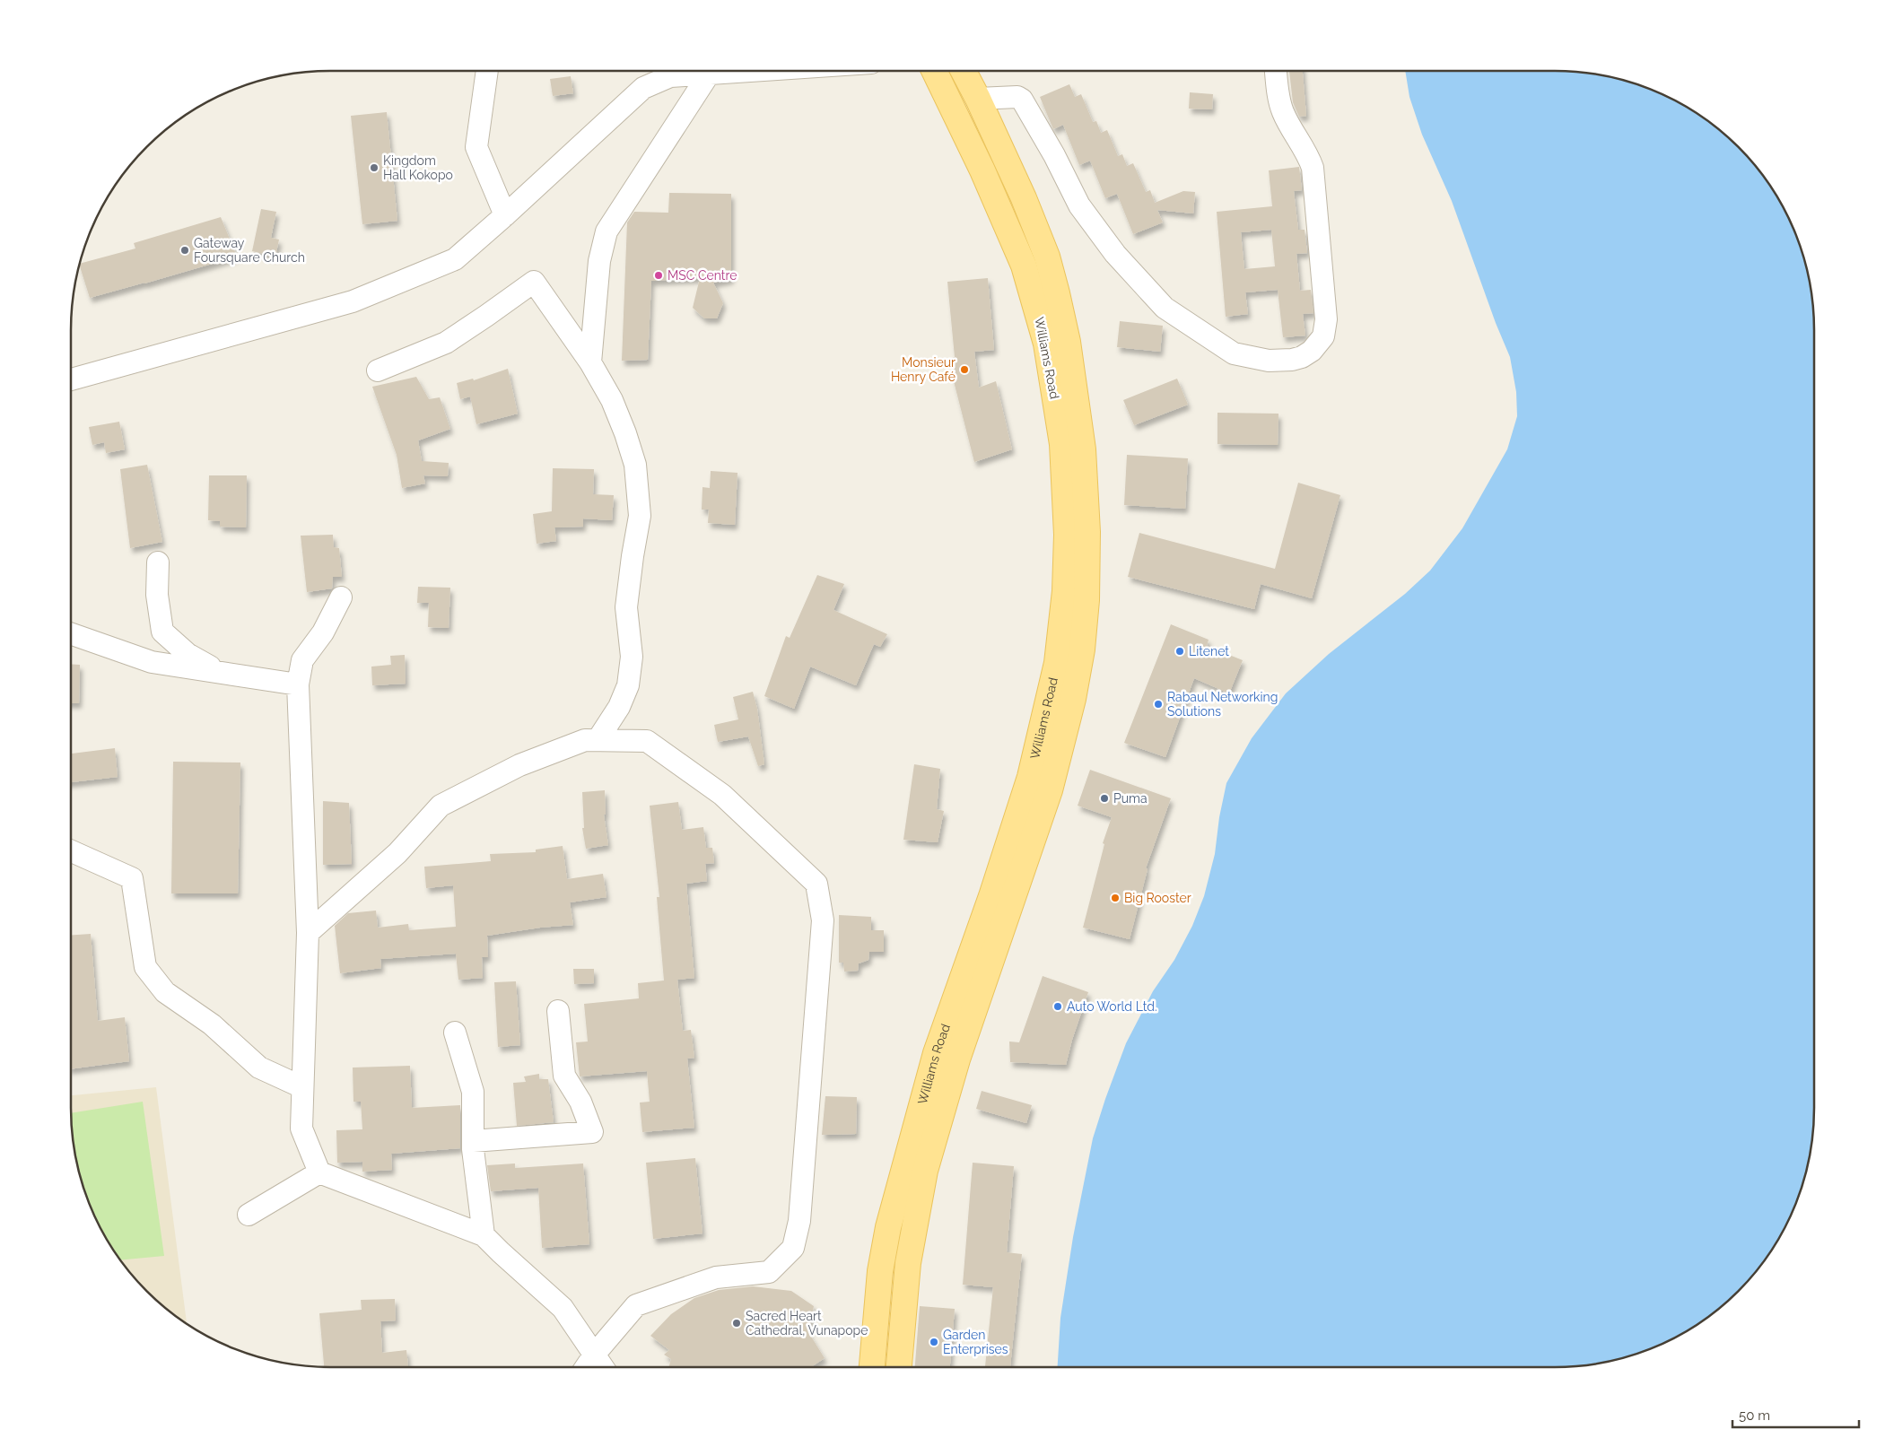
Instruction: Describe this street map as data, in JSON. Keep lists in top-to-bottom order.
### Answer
{
  "streets": {
    "main road": ["Williams Road"]
  },
  "places": [
    "Kingdom Hall Kokopo",
    "Gateway Foursquare Church",
    "MSC Centre",
    "Monsieur Henry Café",
    "Litenet",
    "Rabaul Networking Solutions",
    "Puma",
    "Big Rooster",
    "Auto World Ltd.",
    "Sacred Heart Cathedral, Vunapope",
    "Garden Enterprises"
  ],
  "scale_bar": "50 m"
}
